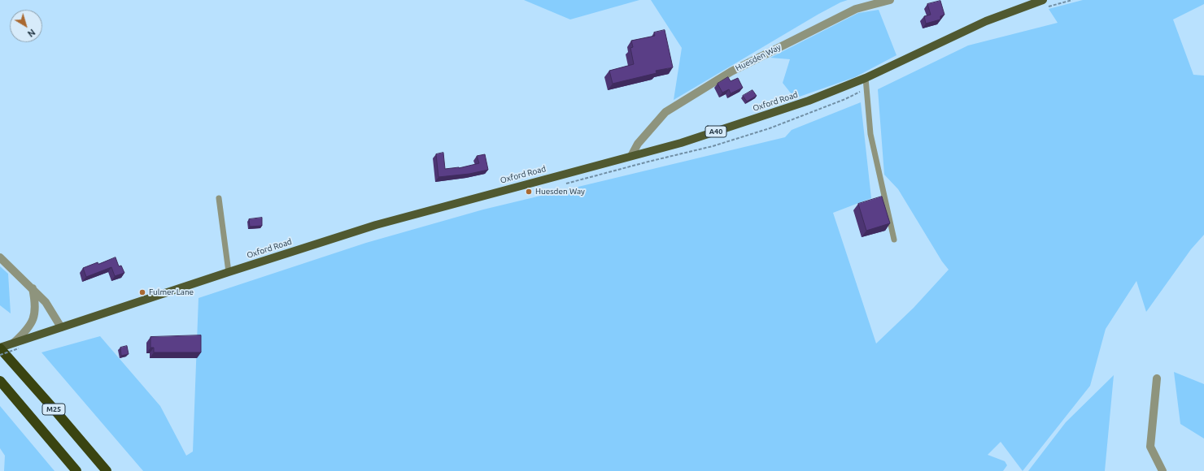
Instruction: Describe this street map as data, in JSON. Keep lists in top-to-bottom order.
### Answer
{
  "streets": {
    "highway": ["M25"],
    "main road": ["Oxford Road", "A40"],
    "street": ["Huesden Way"]
  },
  "crossings": [
    ["Huesden Way", "Oxford Road"],
    ["Oxford Road", "M25"]
  ],
  "places": ["Huesden Way", "Fulmer Lane"],
  "north": "bottom right"
}
